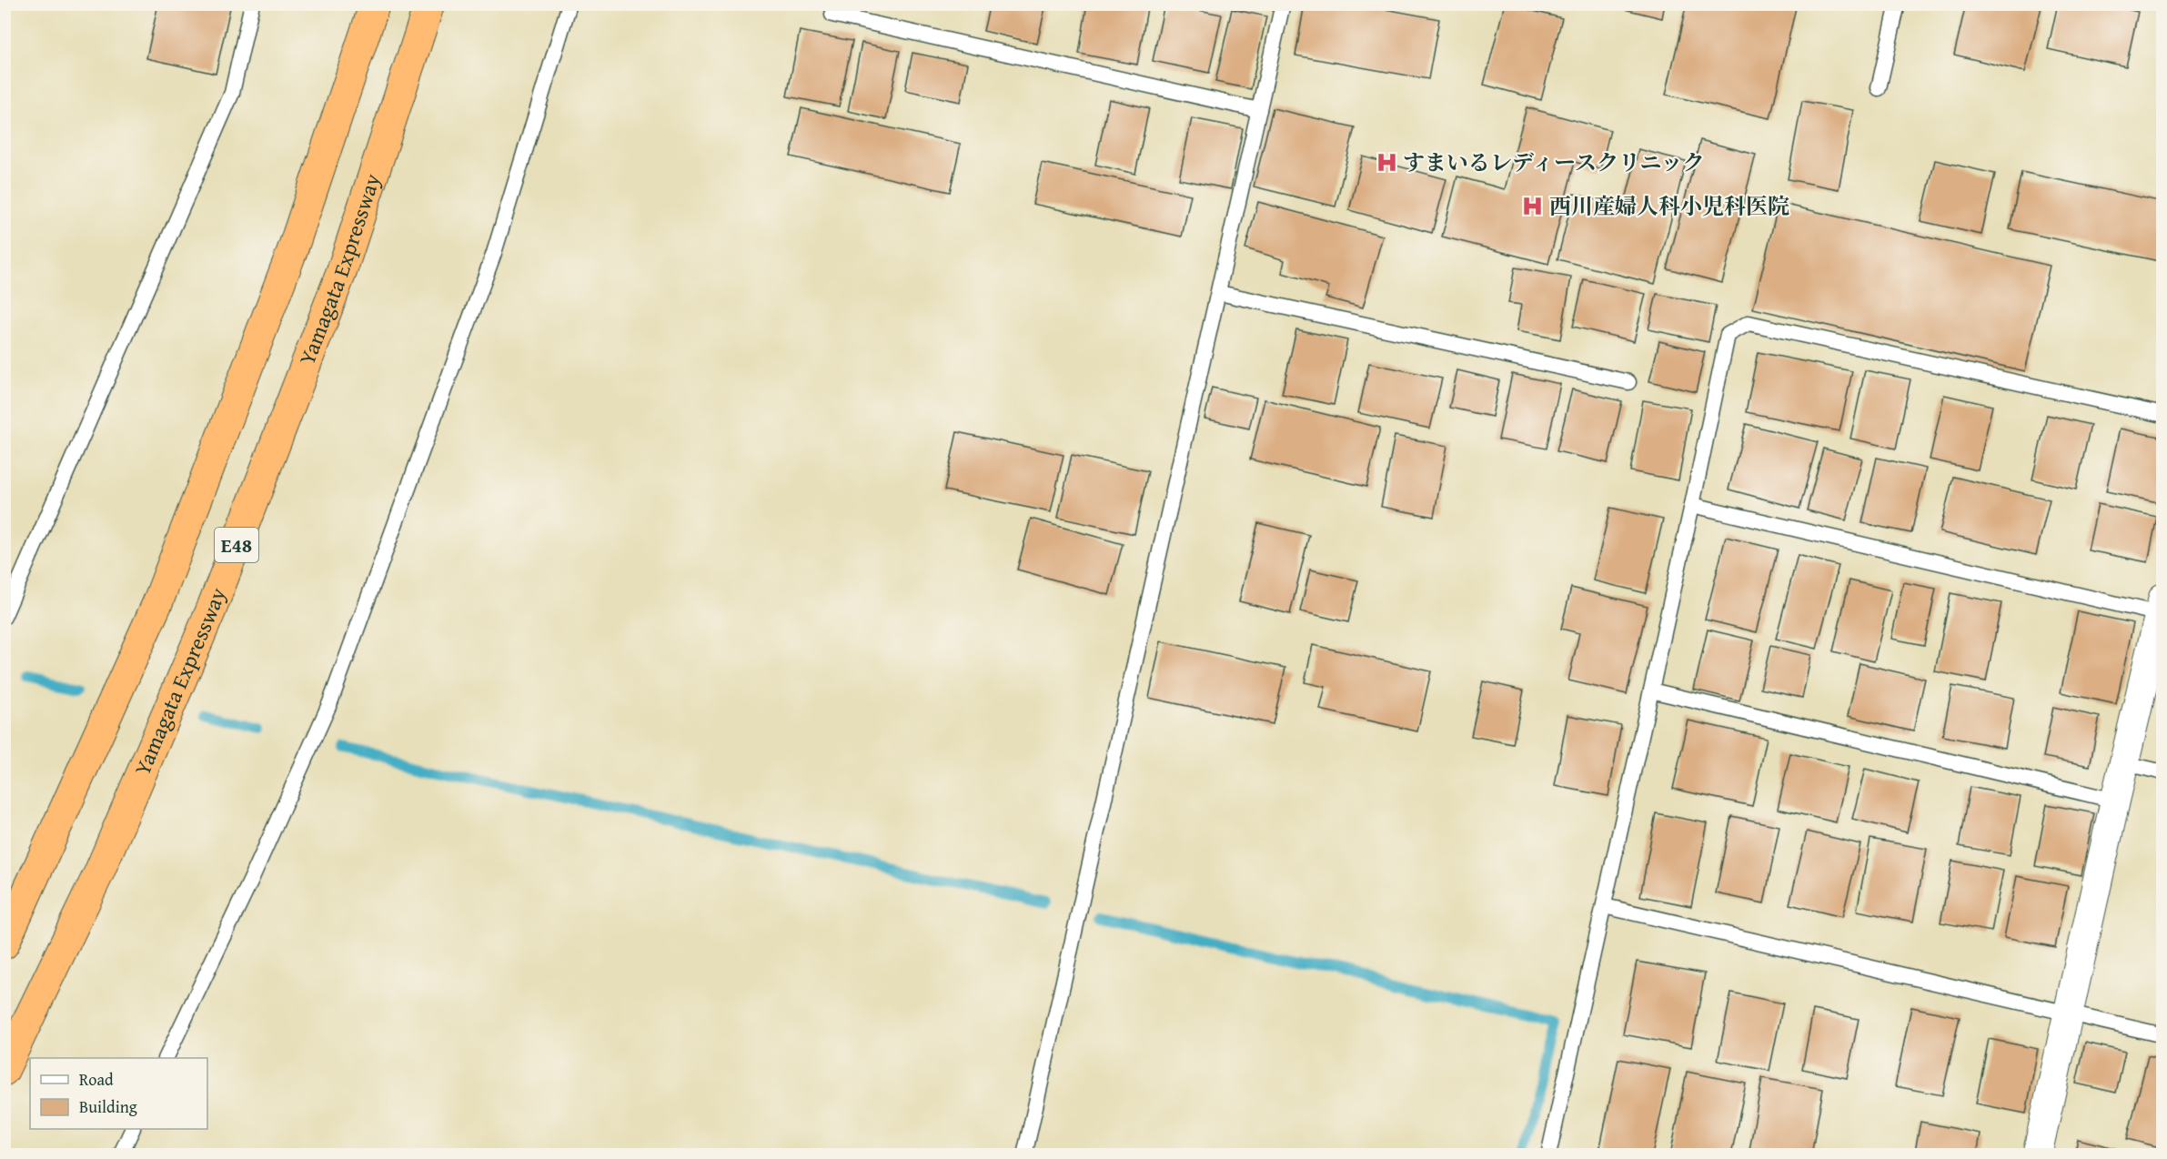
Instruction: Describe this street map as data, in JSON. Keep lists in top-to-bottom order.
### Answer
{
  "streets": {
    "highway": ["Yamagata Expressway", "E48"]
  },
  "places": {
    "hospital": ["すまいるレディースクリニック", "西川産婦人科小児科医院"]
  },
  "legend": ["Road", "Building"]
}
